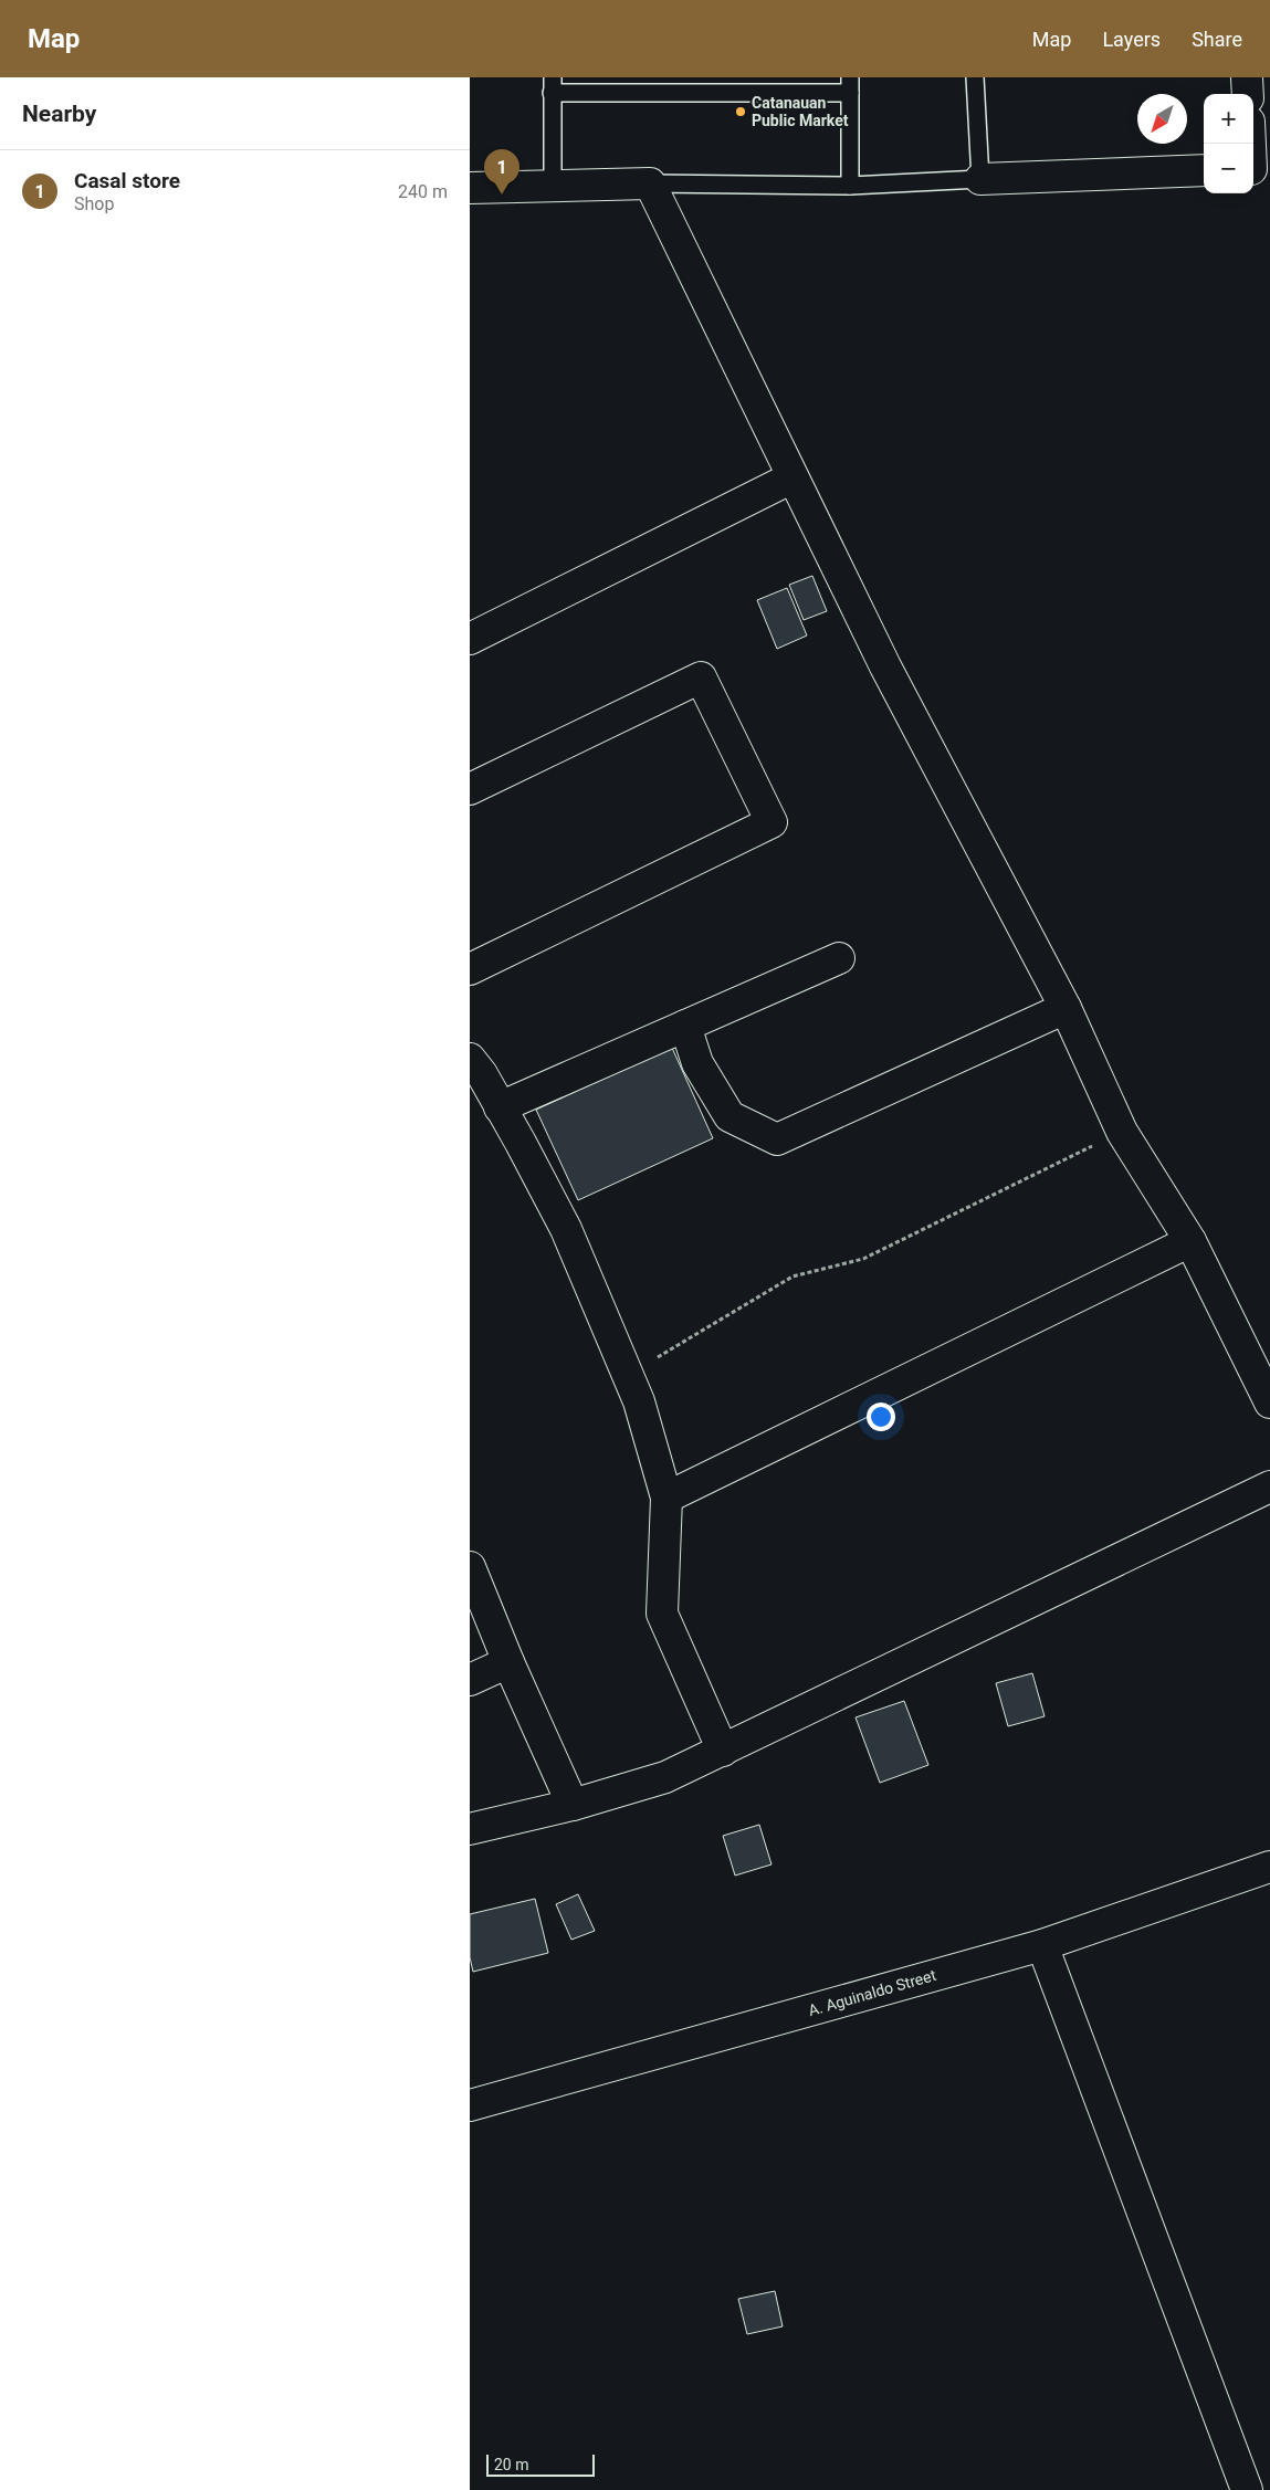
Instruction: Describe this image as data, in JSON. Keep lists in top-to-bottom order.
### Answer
{
  "streets": {
    "street": ["A. Aguinaldo Street"]
  },
  "places": ["Catanauan Public Market"],
  "scale_bar": "20 m",
  "north": "bottom left",
  "page": {
    "header": "Map",
    "nav": ["Map", "Layers", "Share"],
    "heading": "Nearby",
    "map_buttons": ["+", "−"],
    "list": [
      {
        "mark": "1",
        "name": "Casal store",
        "note": "Shop",
        "value": "240 m"
      }
    ],
    "pins": "1",
    "scale": "20 m"
  }
}
